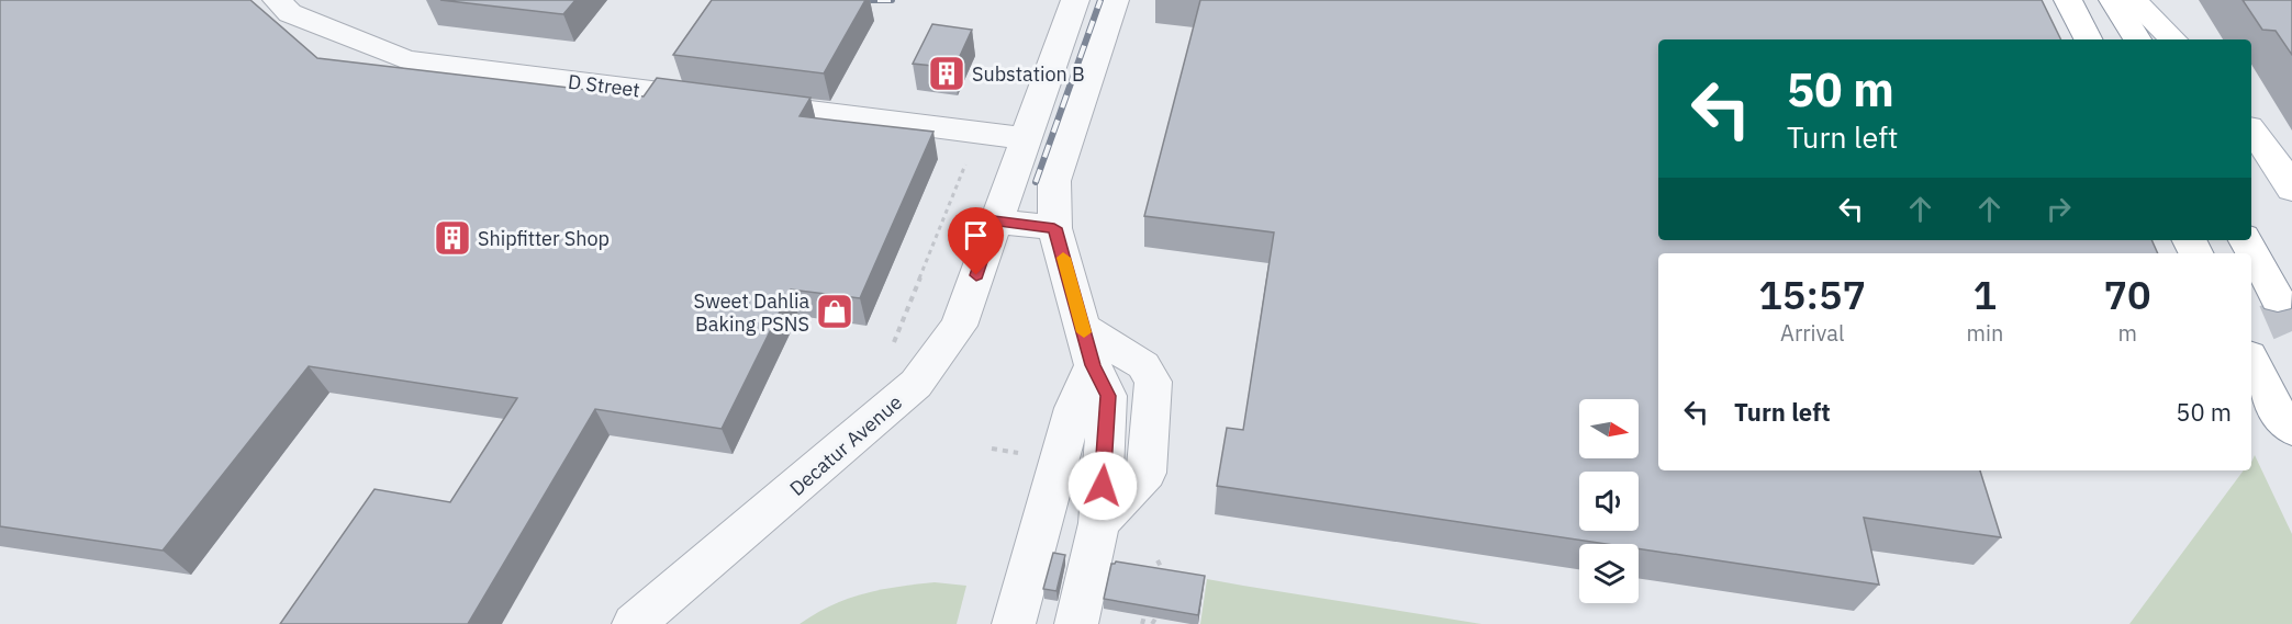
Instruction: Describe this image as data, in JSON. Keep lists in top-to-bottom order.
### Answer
{
  "streets": {
    "street": ["D Street", "Decatur Avenue"]
  },
  "crossings": [
    ["D Street", "Decatur Avenue"]
  ],
  "places": {
    "building": ["Substation B", "Shipfitter Shop"],
    "shop": ["Sweet Dahlia Baking PSNS"]
  },
  "north": "right",
  "page": {
    "turn": ["50 m", "Turn left"],
    "eta": [
      "15:57",
      "Arrival",
      "1",
      "min",
      "70",
      "m"
    ],
    "list": [
      {
        "name": "Turn left",
        "value": "50 m"
      }
    ]
  }
}
